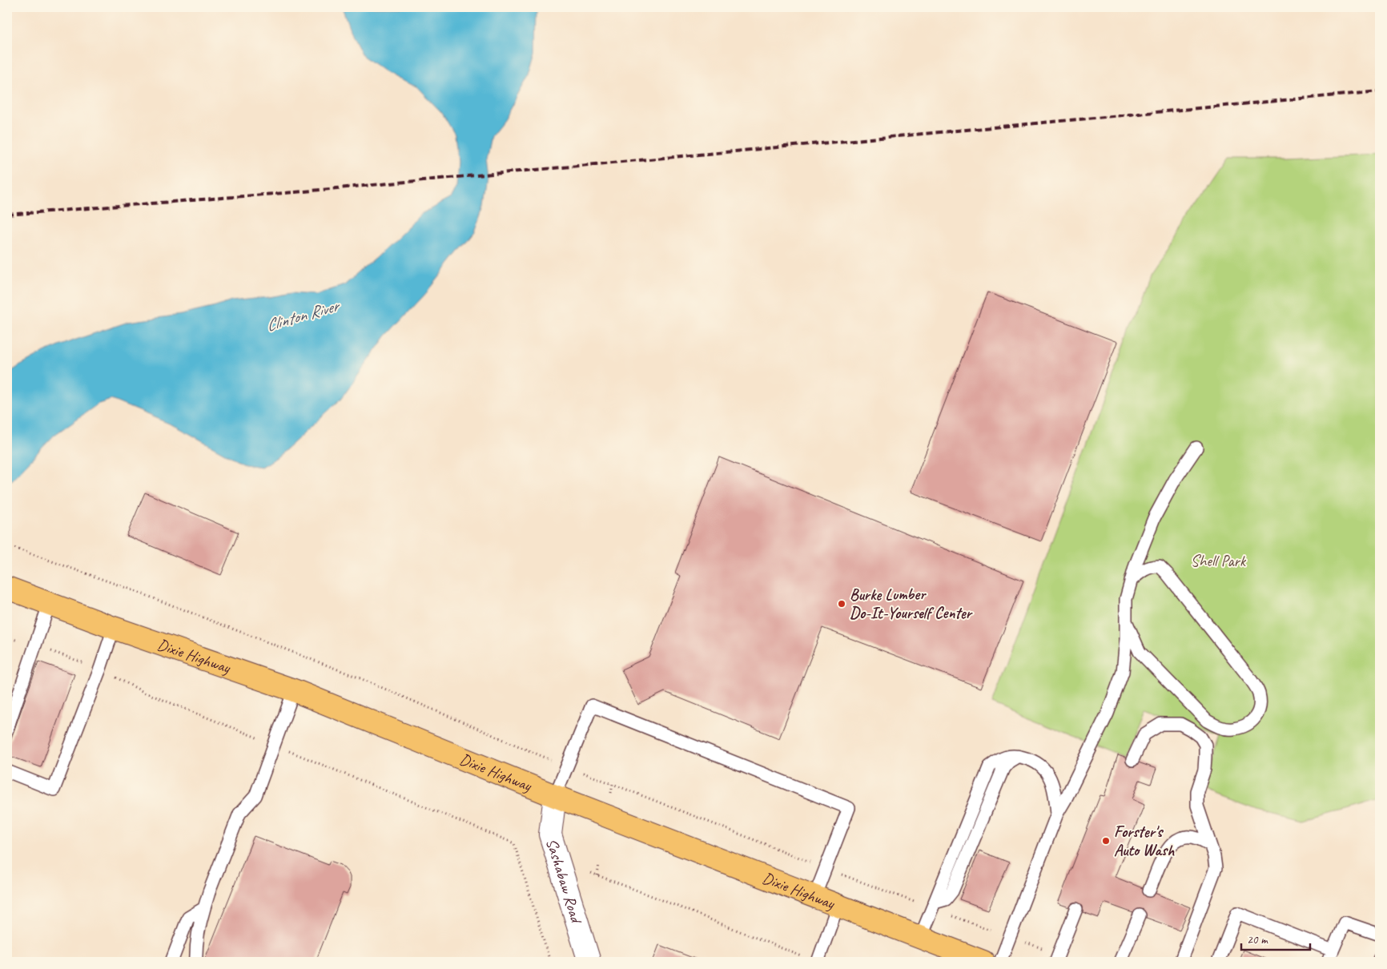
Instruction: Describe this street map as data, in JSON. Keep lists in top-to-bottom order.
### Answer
{
  "streets": {
    "main road": ["Dixie Highway"],
    "street": ["Sashabaw Road"]
  },
  "crossings": [
    ["Dixie Highway", "Sashabaw Road"]
  ],
  "water": ["Clinton River"],
  "parks": ["Shell Park"],
  "places": ["Burke Lumber Do-It-Yourself Center", "Forster's Auto Wash"],
  "scale_bar": "20 m"
}
